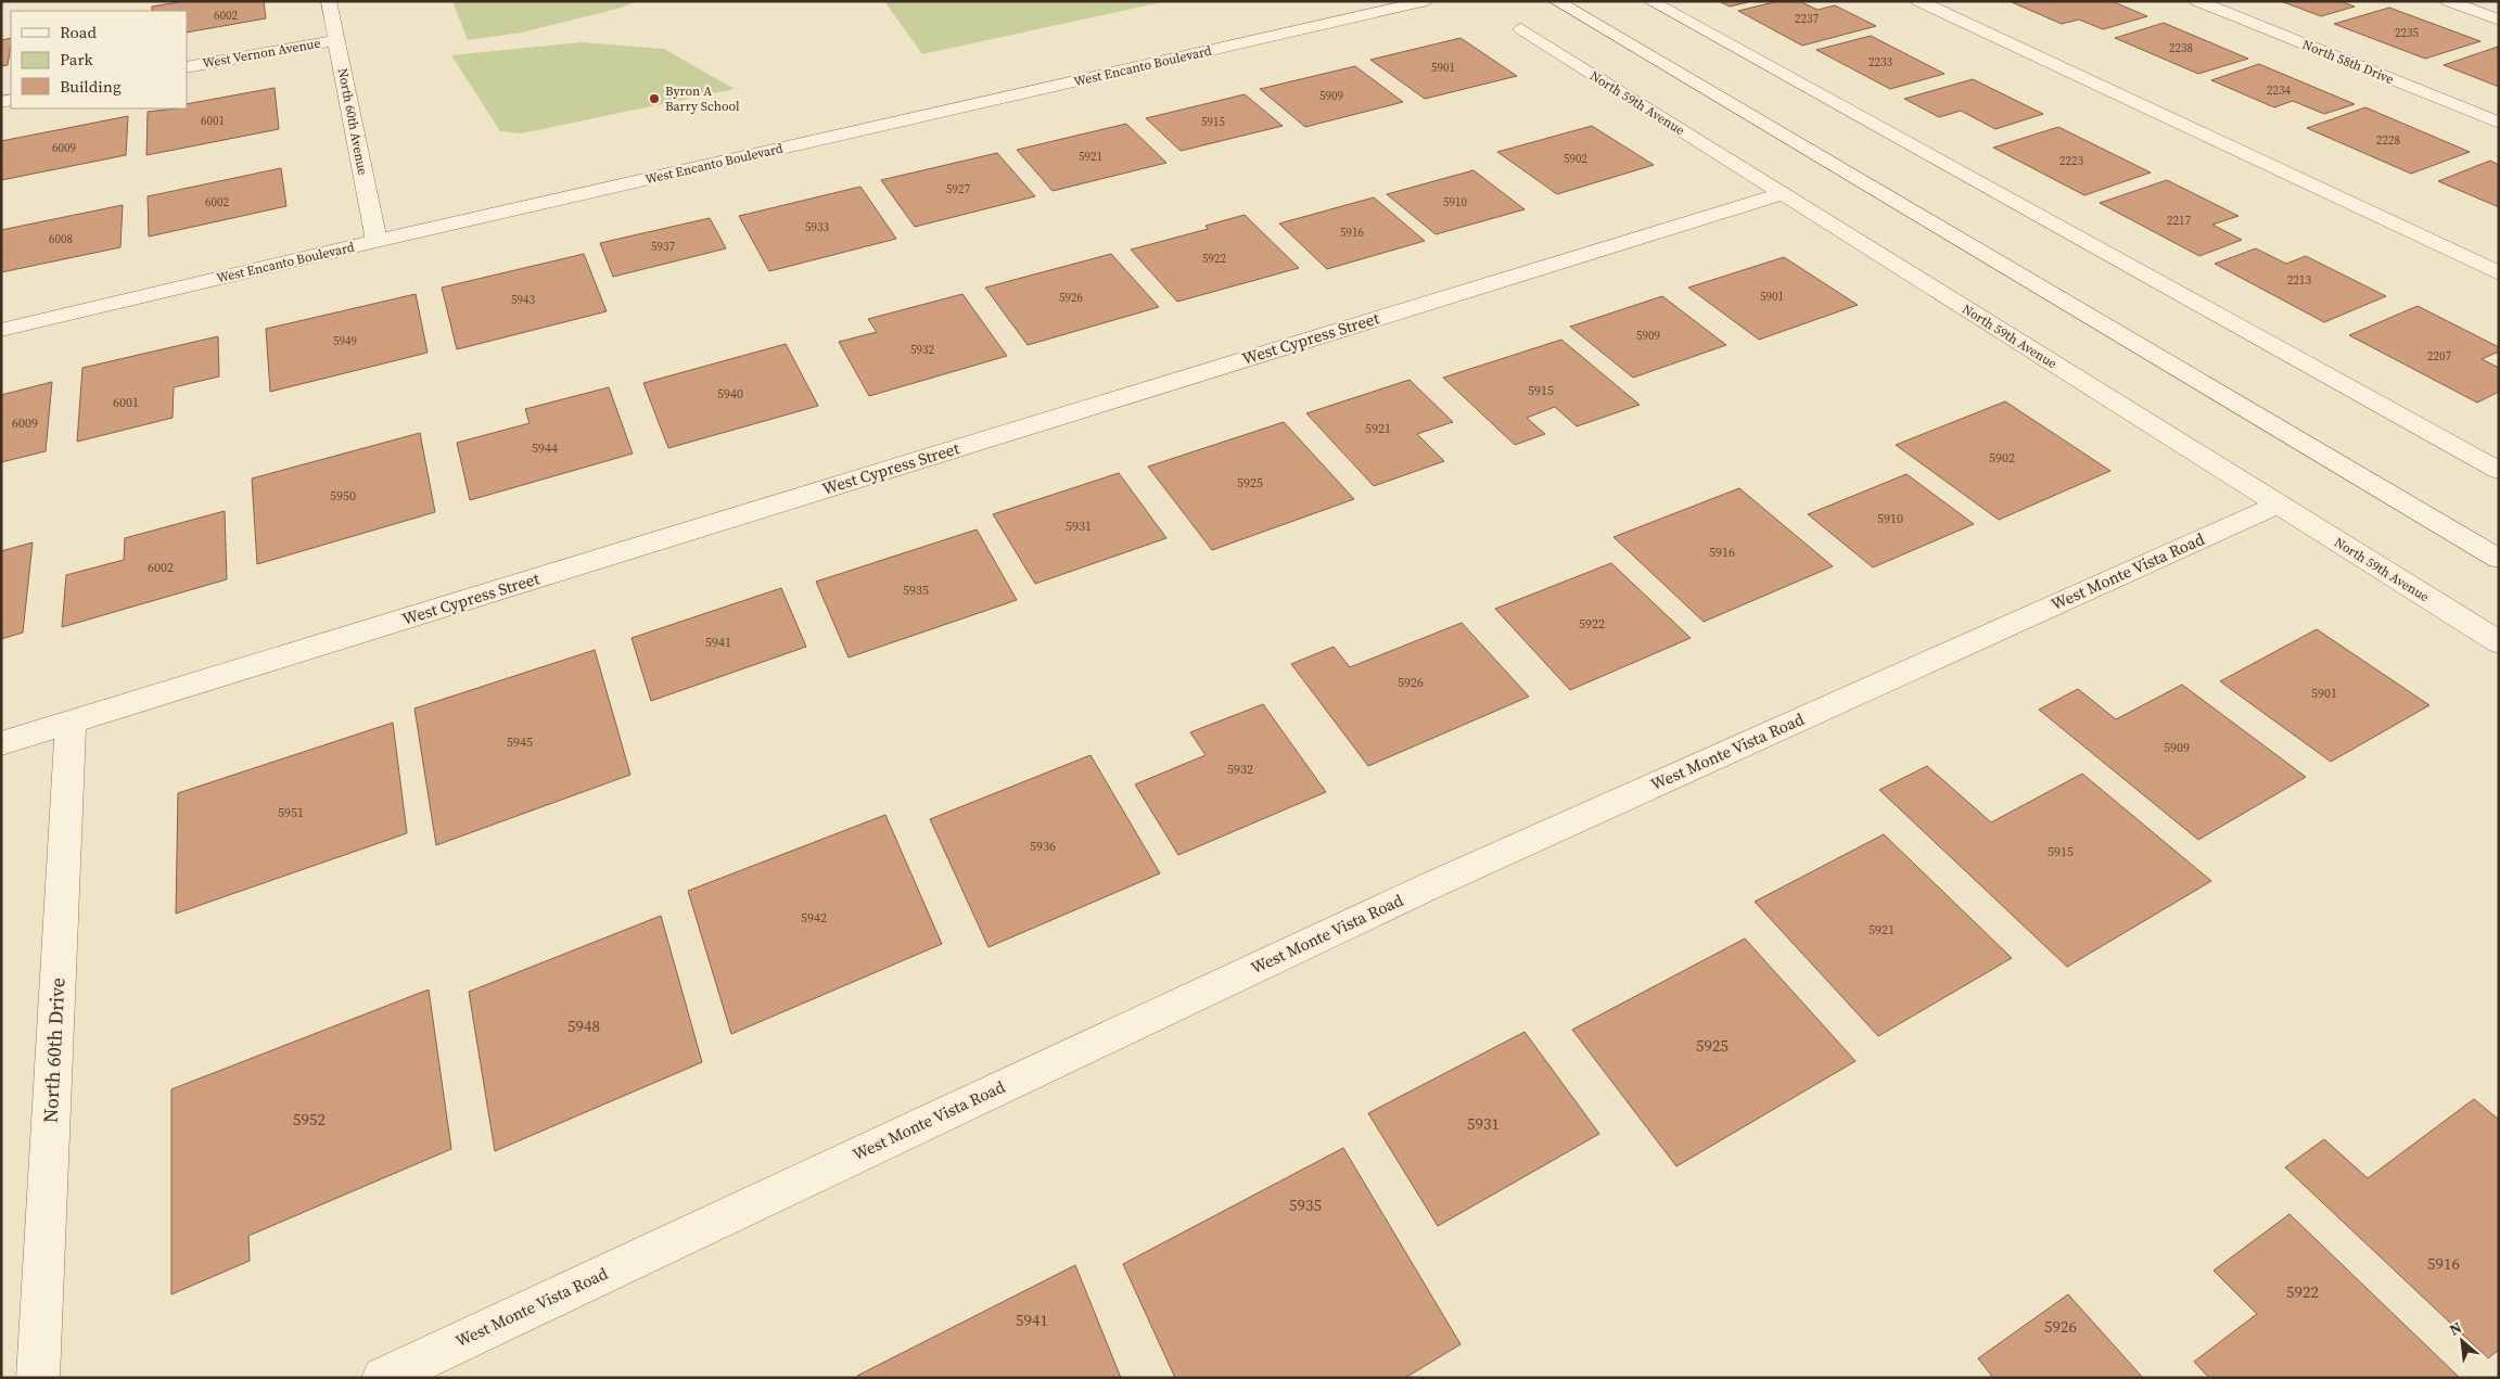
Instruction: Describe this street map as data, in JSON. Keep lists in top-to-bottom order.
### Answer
{
  "streets": {
    "street": [
      "West Vernon Avenue",
      "North 58th Drive",
      "West Encanto Boulevard",
      "North 59th Avenue",
      "North 60th Avenue",
      "West Cypress Street",
      "West Monte Vista Road",
      "North 60th Drive"
    ]
  },
  "crossings": [
    ["West Vernon Avenue", "North 60th Avenue"],
    ["West Encanto Boulevard", "North 60th Avenue"],
    ["North 59th Avenue", "West Cypress Street"],
    ["North 59th Avenue", "West Monte Vista Road"],
    ["West Cypress Street", "North 60th Drive"]
  ],
  "places": ["Byron A Barry School"],
  "house_numbers": [
    "6002",
    "2237",
    "2235",
    "2238",
    "2233",
    "5901",
    "2234",
    "5909",
    "6001",
    "5915",
    "2228",
    "6009",
    "5921",
    "5902",
    "2223",
    "5927",
    "6002",
    "5910",
    "2217",
    "5933",
    "5916",
    "6008",
    "5937",
    "5922",
    "2213",
    "5901",
    "5926",
    "5943",
    "5909",
    "5949",
    "5932",
    "2207",
    "5915",
    "5940",
    "6001",
    "6009",
    "5921",
    "5944",
    "5902",
    "5925",
    "5950",
    "5910",
    "5931",
    "5916",
    "6002",
    "5935",
    "5922",
    "5941",
    "5926",
    "5901",
    "5945",
    "5909",
    "5932",
    "5951",
    "5936",
    "5915",
    "5942",
    "5921",
    "5948",
    "5925",
    "5952",
    "5931",
    "5935",
    "5916",
    "5922",
    "5941",
    "5926"
  ],
  "legend": ["Road", "Park", "Building"],
  "north": "top left"
}
